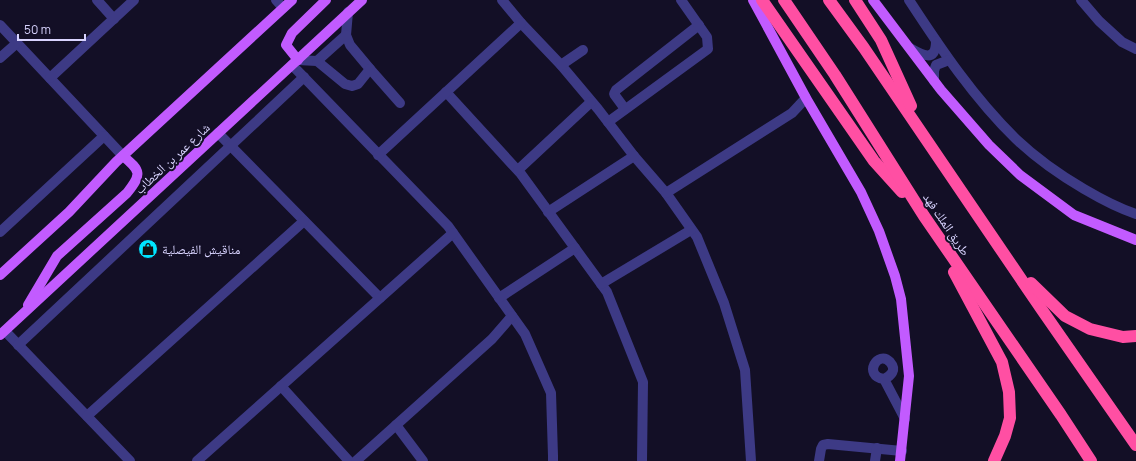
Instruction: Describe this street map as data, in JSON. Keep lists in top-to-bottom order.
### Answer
{
  "streets": {
    "highway": ["طريق الملك فهد"],
    "main road": ["شارع عمر بن الخطاب"]
  },
  "places": {
    "shop": ["مناقيش الفيصلية"]
  },
  "scale_bar": "50 m"
}
